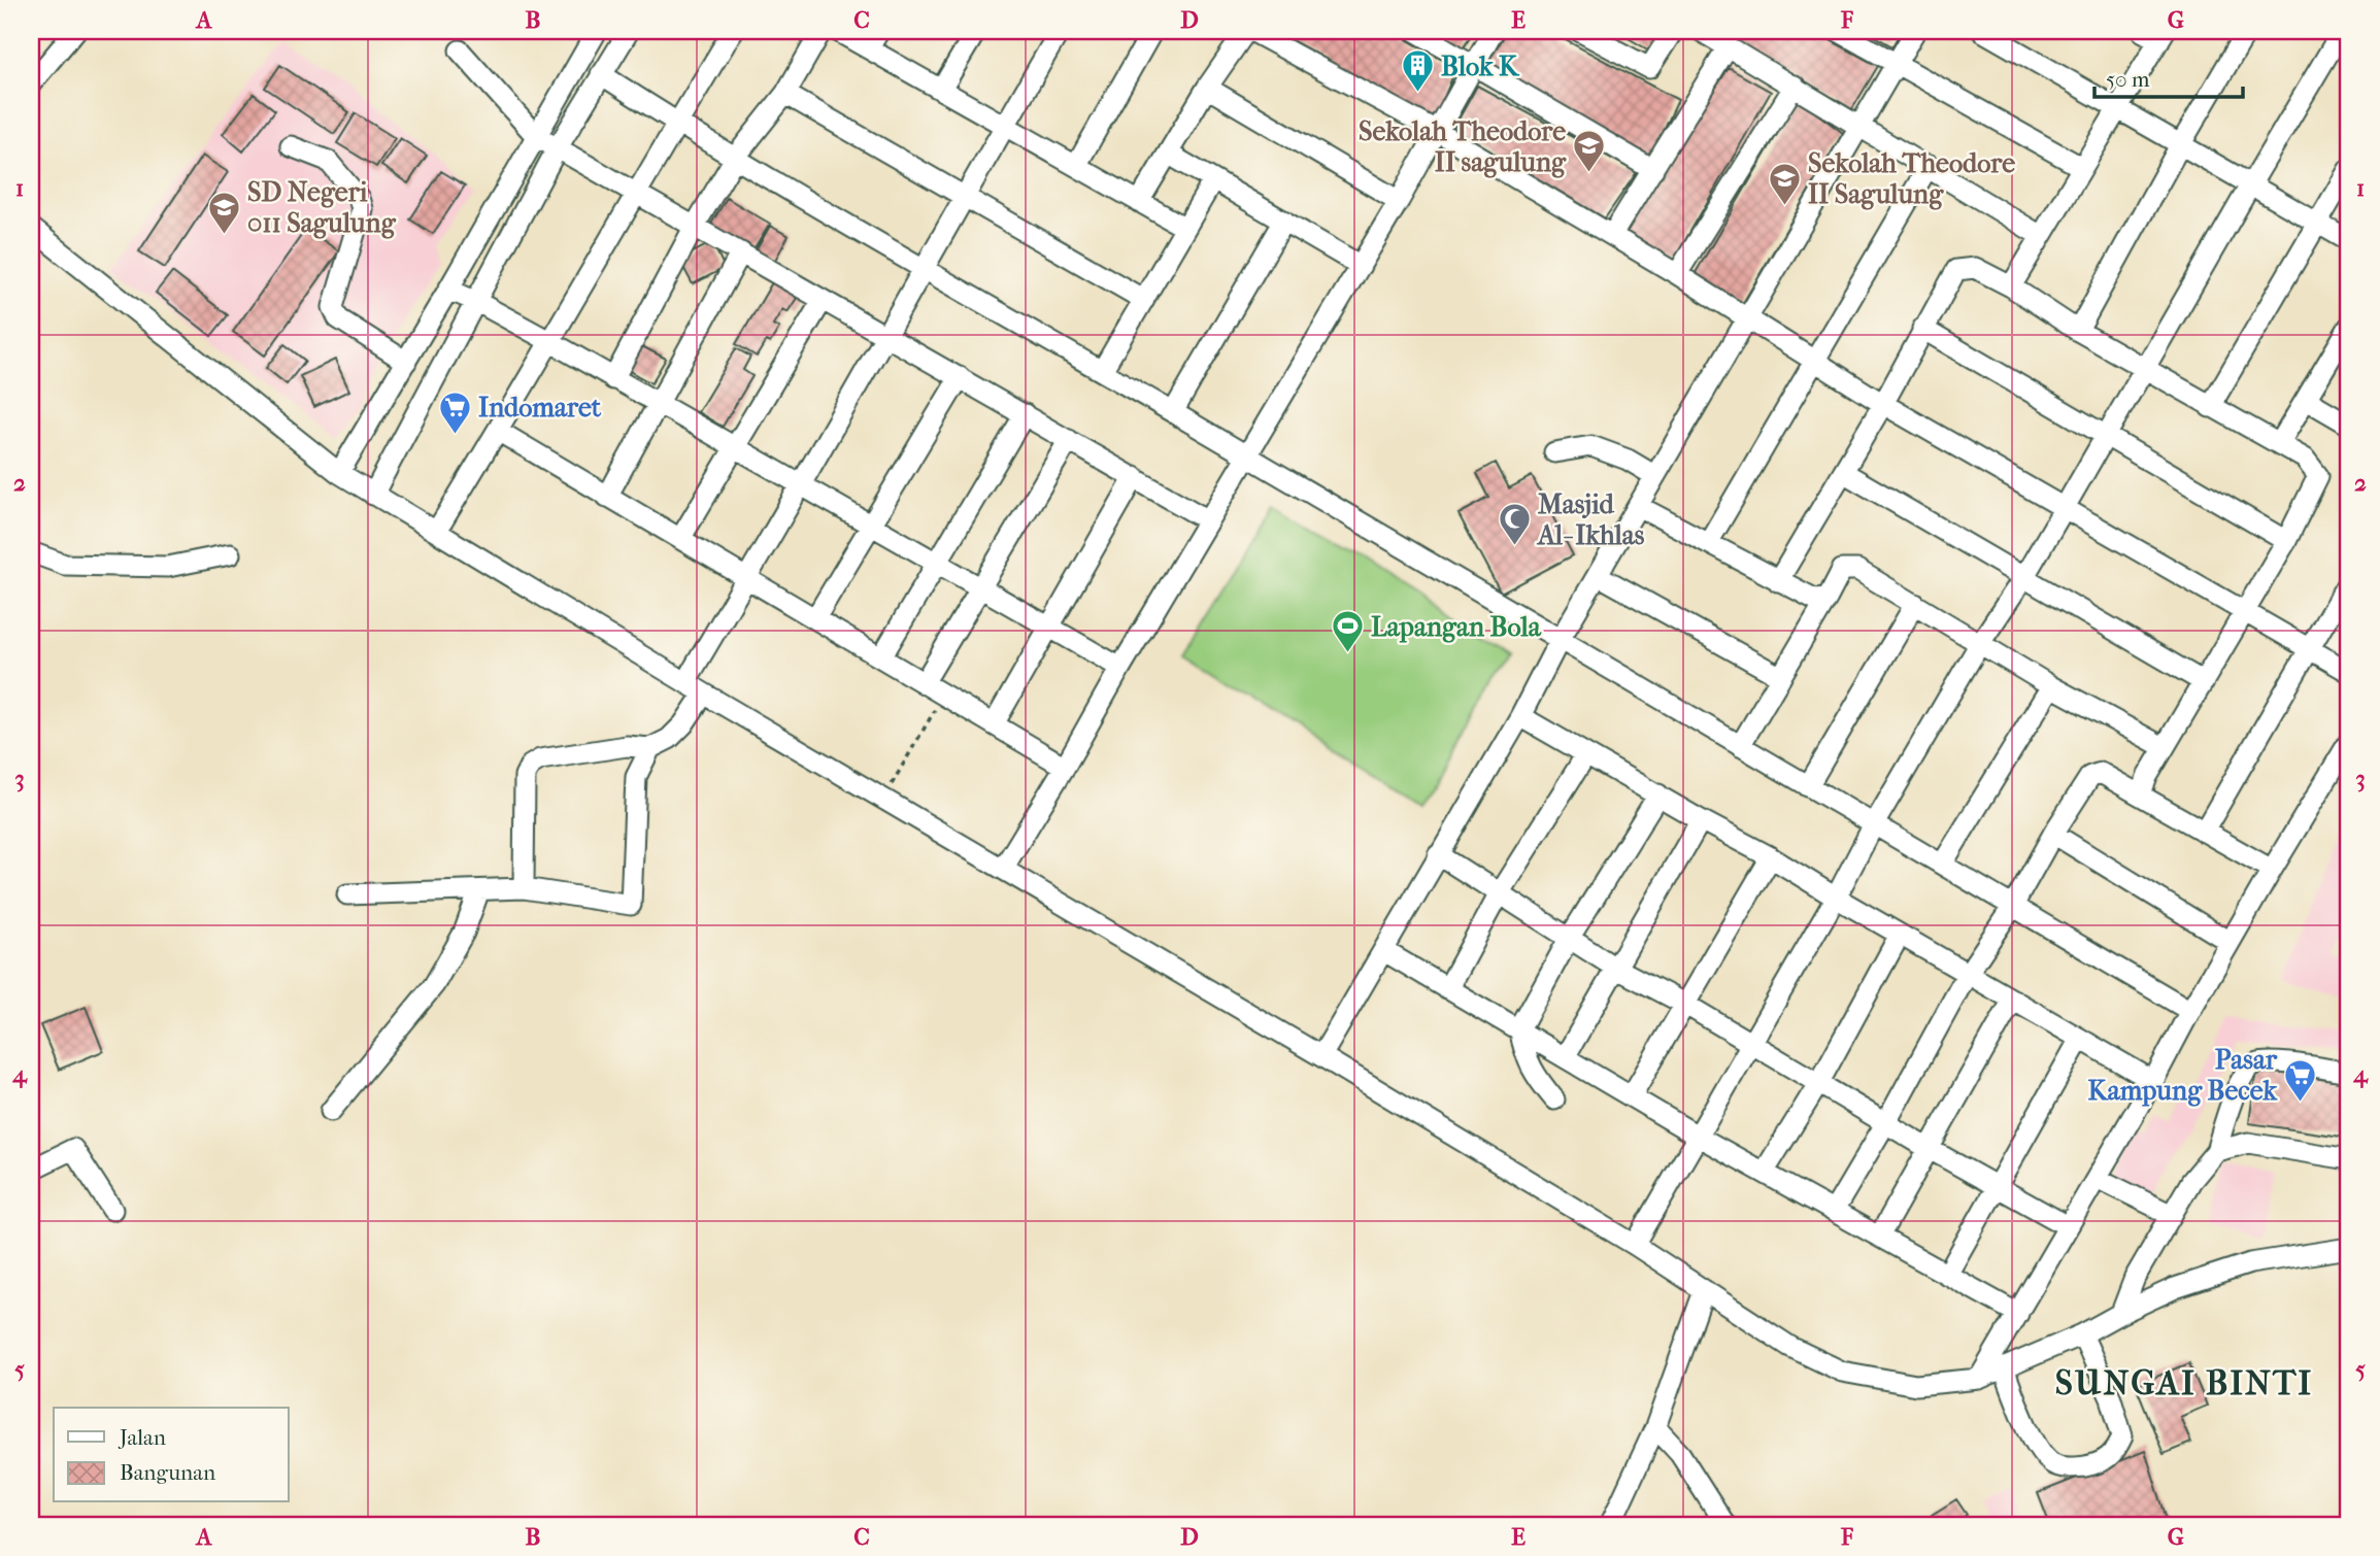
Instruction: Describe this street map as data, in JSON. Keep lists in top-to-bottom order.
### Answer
{
  "districts": ["SUNGAI BINTI"],
  "places": {
    "building": ["Blok K"],
    "school or university": ["Sekolah Theodore II sagulung", "Sekolah Theodore II Sagulung", "SD Negeri 011 Sagulung"],
    "supermarket": ["Indomaret", "Pasar Kampung Becek"],
    "mosque": ["Masjid Al- Ikhlas"],
    "sports": ["Lapangan Bola"]
  },
  "legend": ["Jalan", "Bangunan"],
  "scale_bar": "50 m",
  "grid": {
    "columns": [
      "A",
      "B",
      "C",
      "D",
      "E",
      "F",
      "G"
    ],
    "rows": [
      "1",
      "2",
      "3",
      "4",
      "5"
    ]
  }
}
